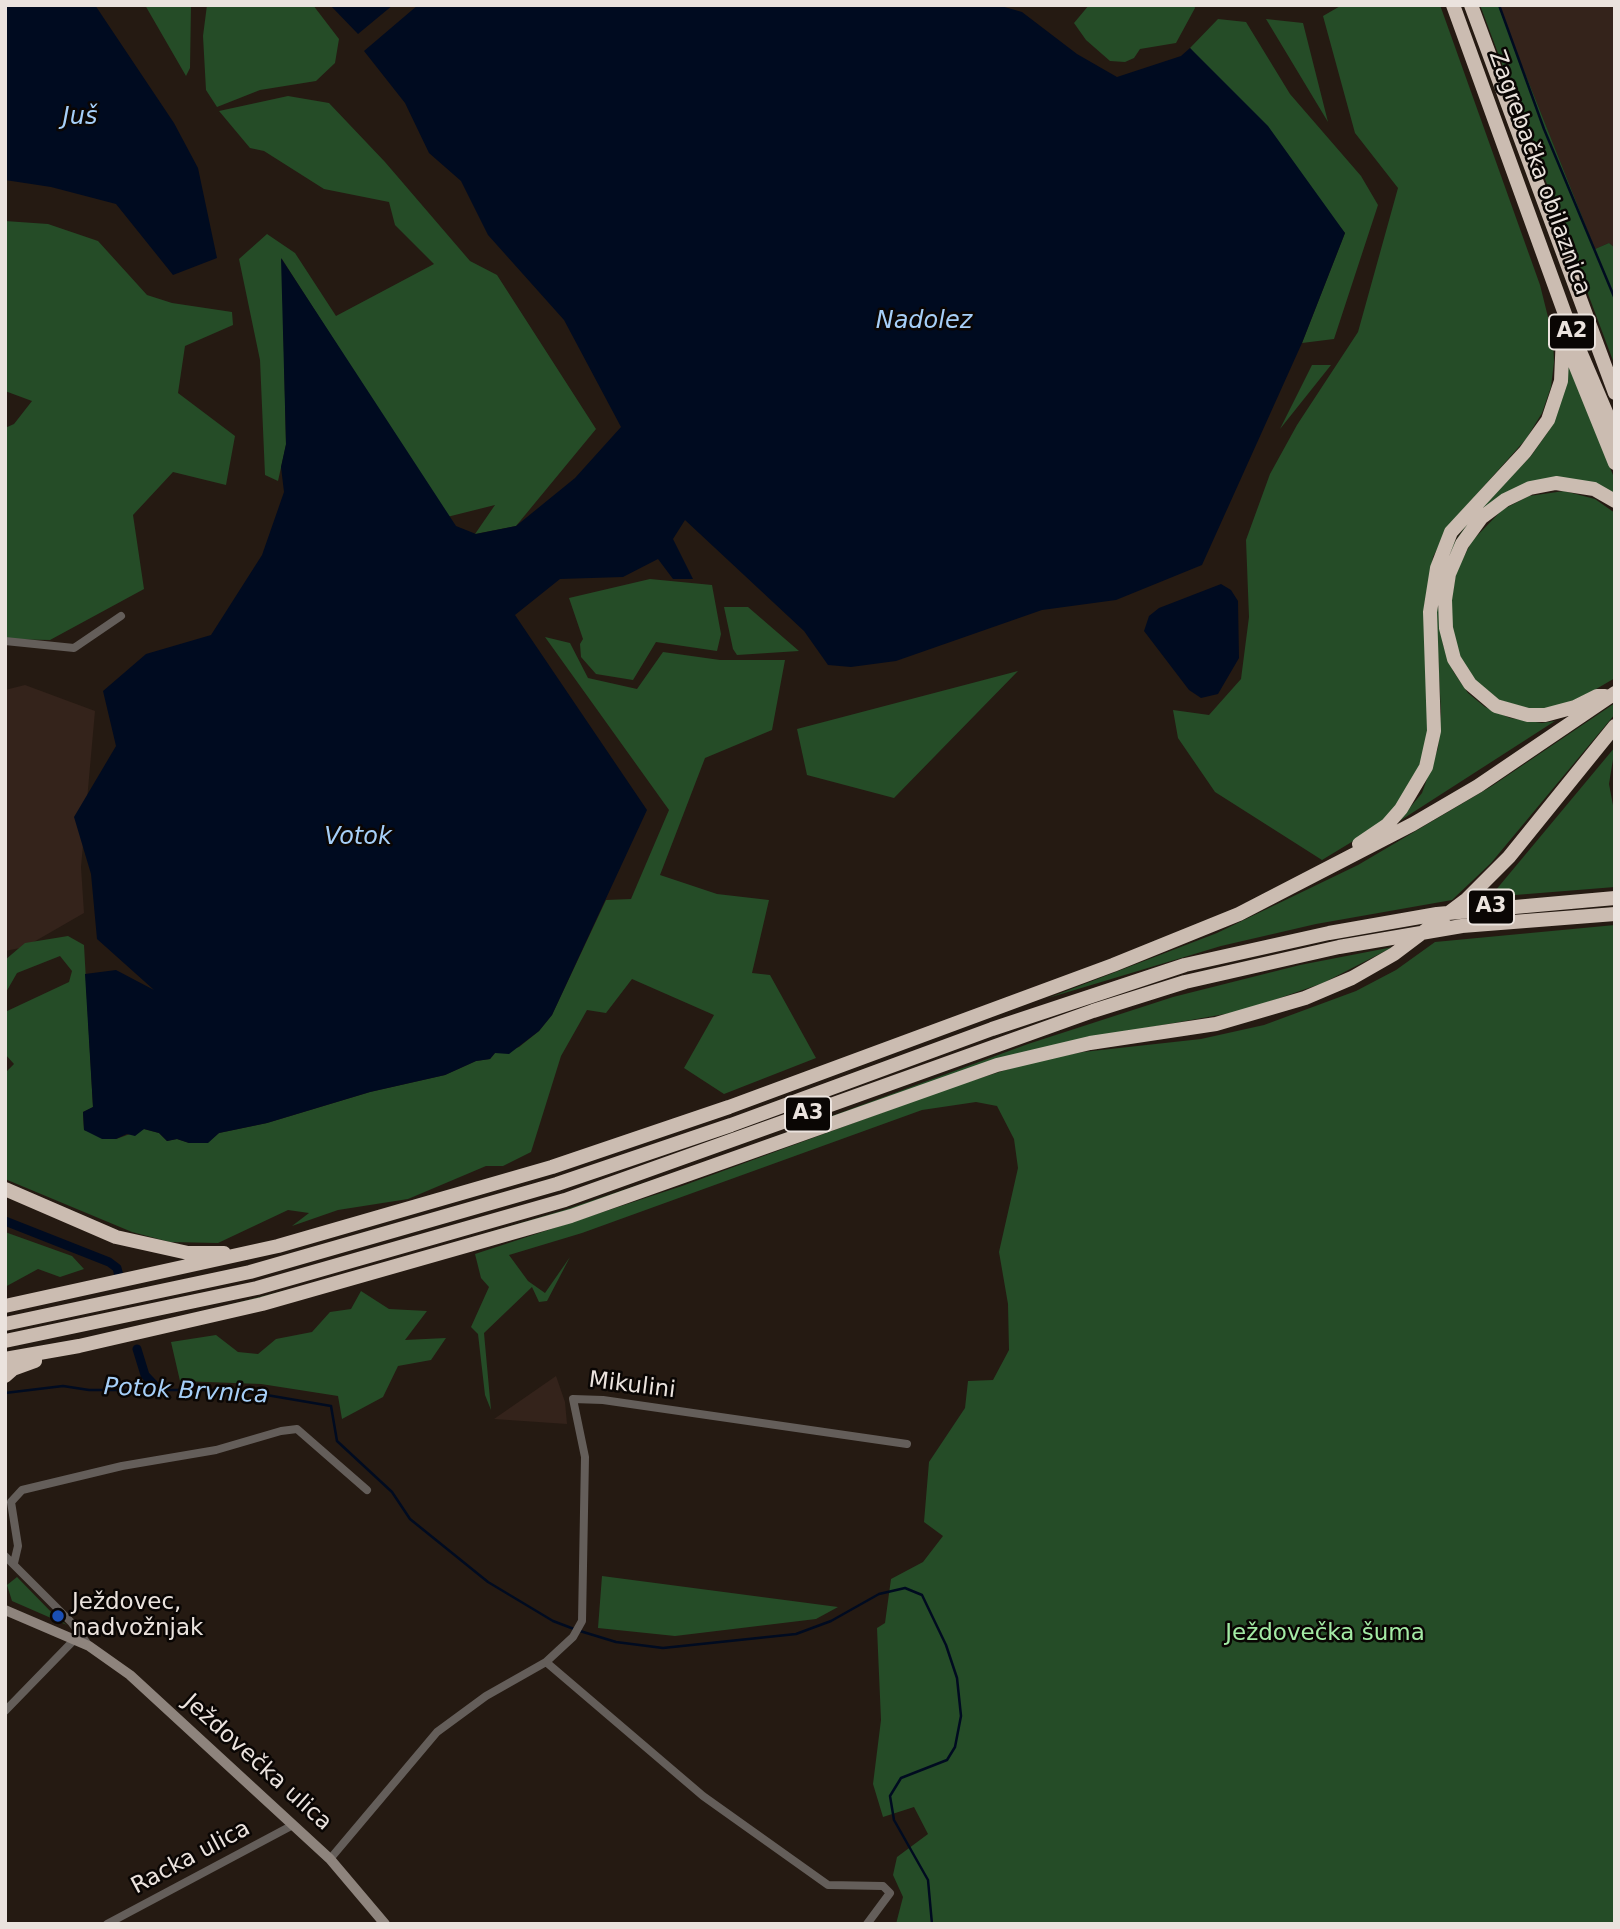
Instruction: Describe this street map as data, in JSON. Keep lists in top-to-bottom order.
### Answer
{
  "streets": {
    "highway": ["Zagrebačka obilaznica", "A2", "A3"],
    "main road": ["Ježdovečka ulica"],
    "street": ["Mikulini", "Racka ulica"]
  },
  "crossings": [
    ["Ježdovečka ulica", "Racka ulica"]
  ],
  "water": [
    "Juš",
    "Nadolez",
    "Votok",
    "Potok Brvnica"
  ],
  "parks": ["Ježdovečka šuma"],
  "places": ["Ježdovec, nadvožnjak"]
}
